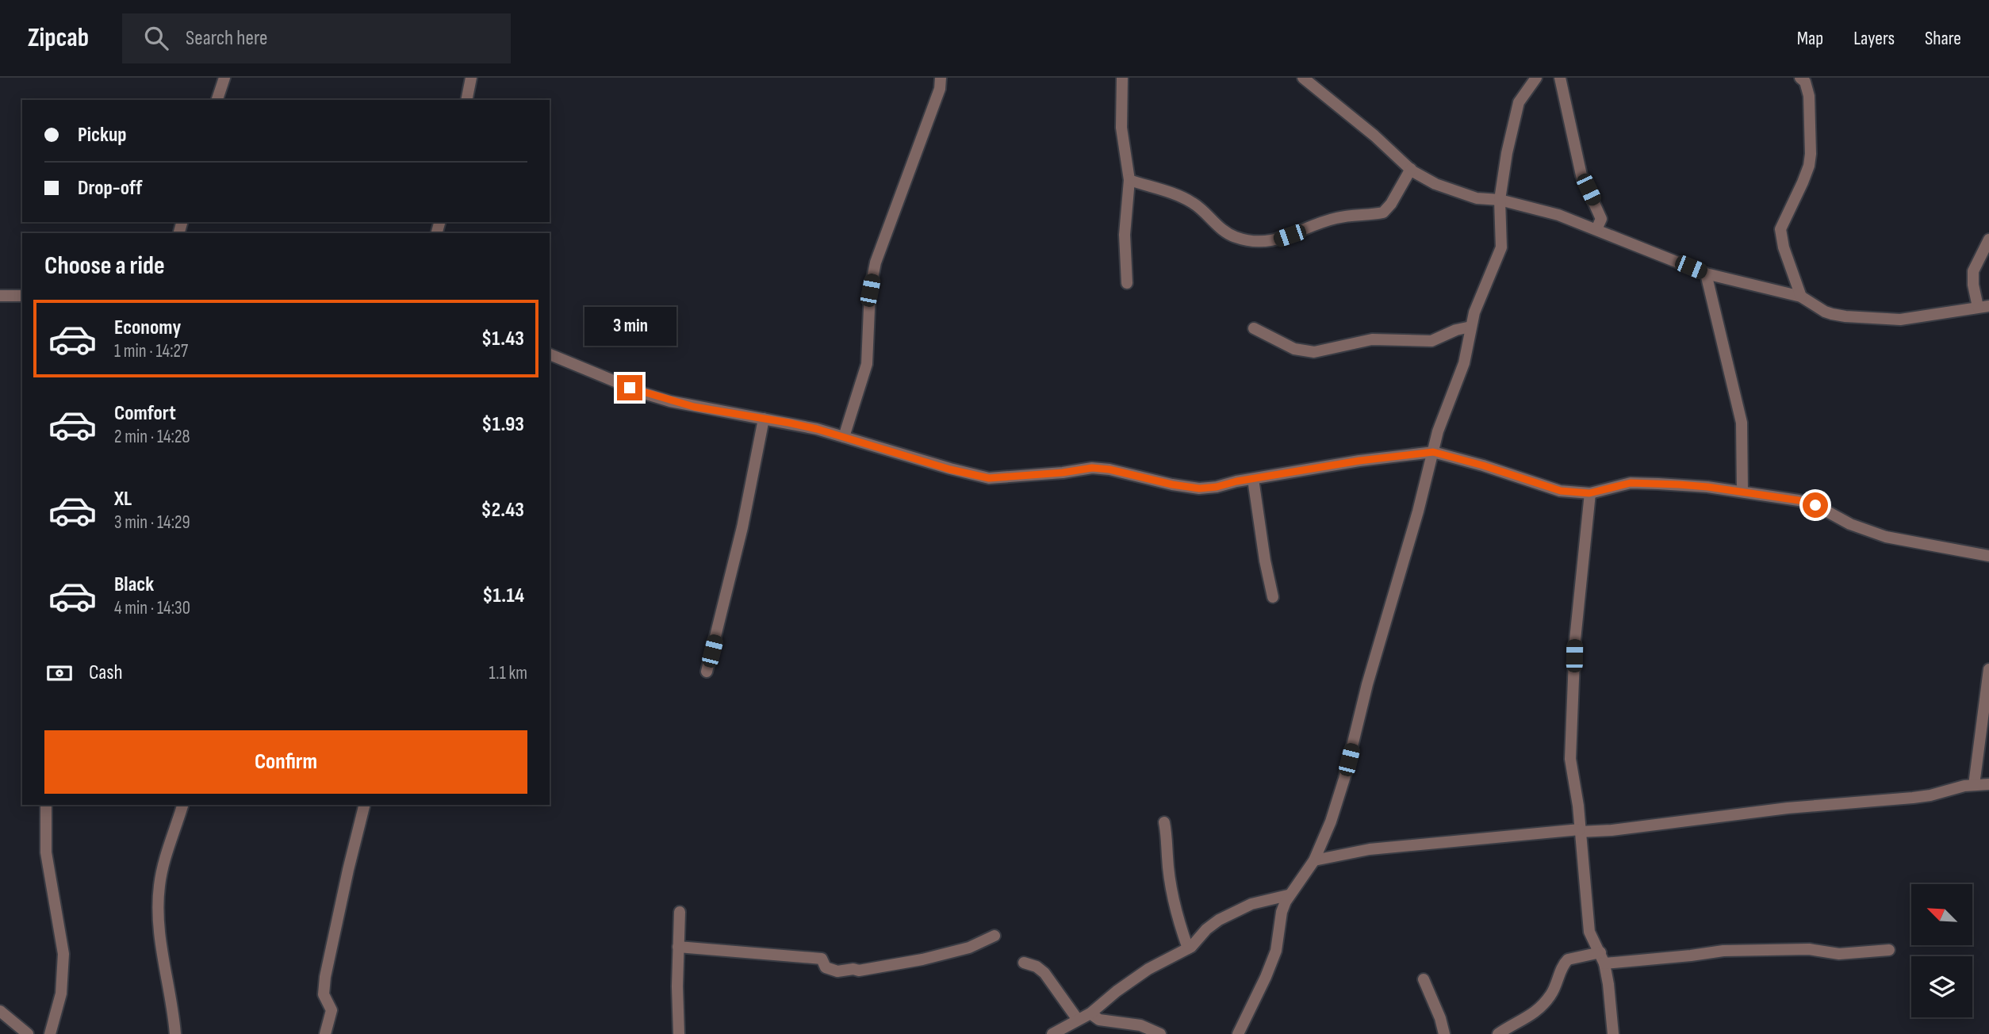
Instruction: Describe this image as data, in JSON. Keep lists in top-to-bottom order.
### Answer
{
  "north": "top left",
  "page": {
    "header": "Zipcab",
    "search": "Search here",
    "nav": ["Map", "Layers", "Share"],
    "banner": ["Pickup", "Drop-off"],
    "heading": "Choose a ride",
    "list": [
      {
        "name": "Economy",
        "note": "1 min · 14:27",
        "value": "$1.43"
      },
      {
        "name": "Comfort",
        "note": "2 min · 14:28",
        "value": "$1.93"
      },
      {
        "name": "XL",
        "note": "3 min · 14:29",
        "value": "$2.43"
      },
      {
        "name": "Black",
        "note": "4 min · 14:30",
        "value": "$1.14"
      }
    ],
    "bubble": "3 min",
    "pay": ["Cash", "1.1 km"],
    "buttons": "Confirm"
  }
}
